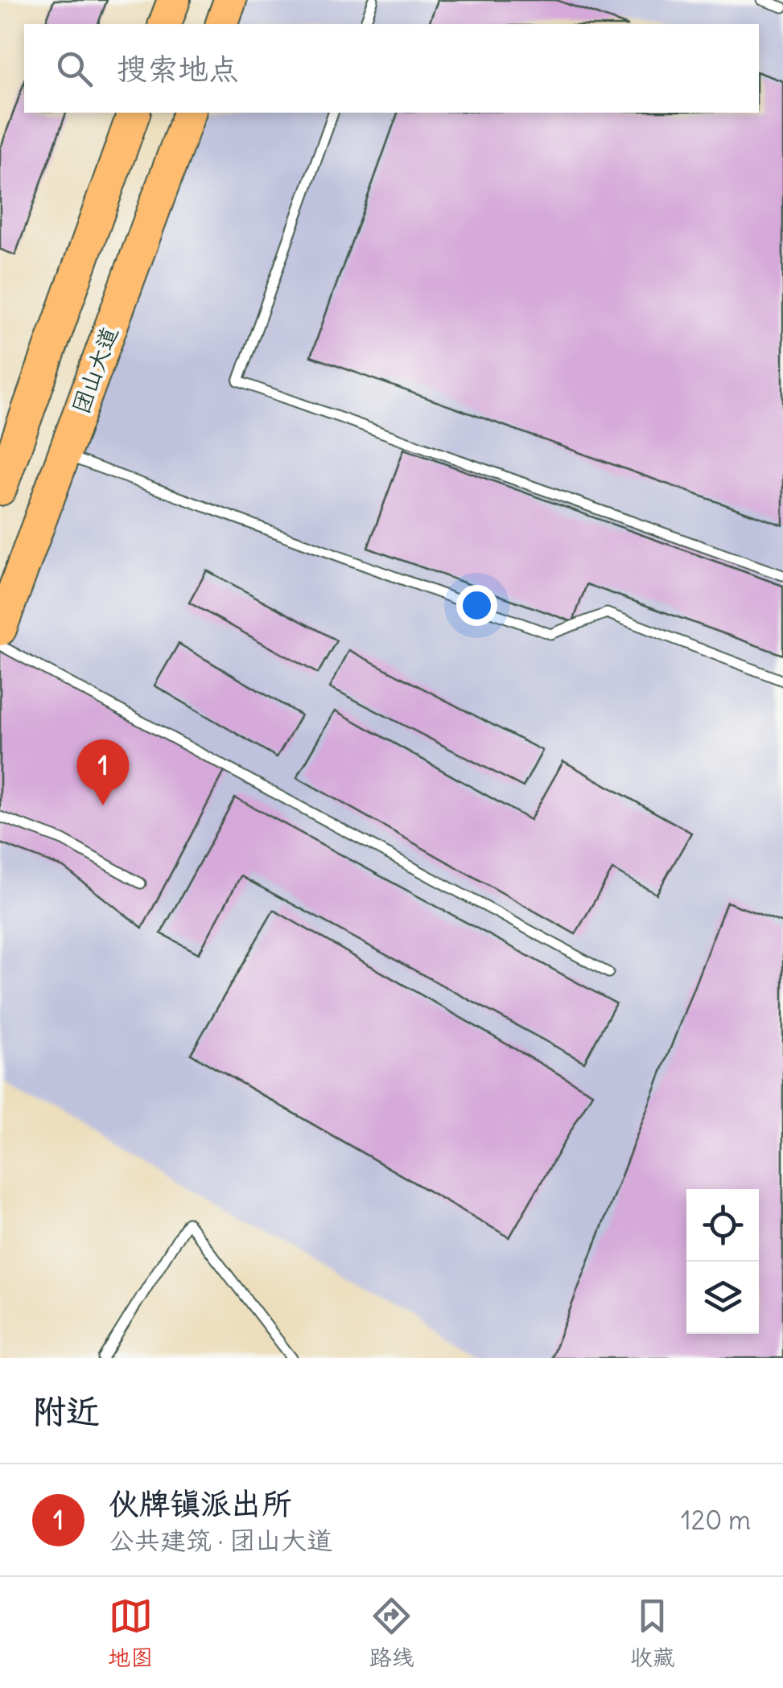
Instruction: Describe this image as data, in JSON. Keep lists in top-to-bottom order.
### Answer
{
  "streets": {
    "highway": ["团山大道"]
  },
  "page": {
    "search": "搜索地点",
    "pins": "1",
    "heading": "附近",
    "list": [
      {
        "mark": "1",
        "name": "伙牌镇派出所",
        "note": "公共建筑 · 团山大道",
        "value": "120 m"
      }
    ],
    "nav": ["地图", "路线", "收藏"]
  }
}
